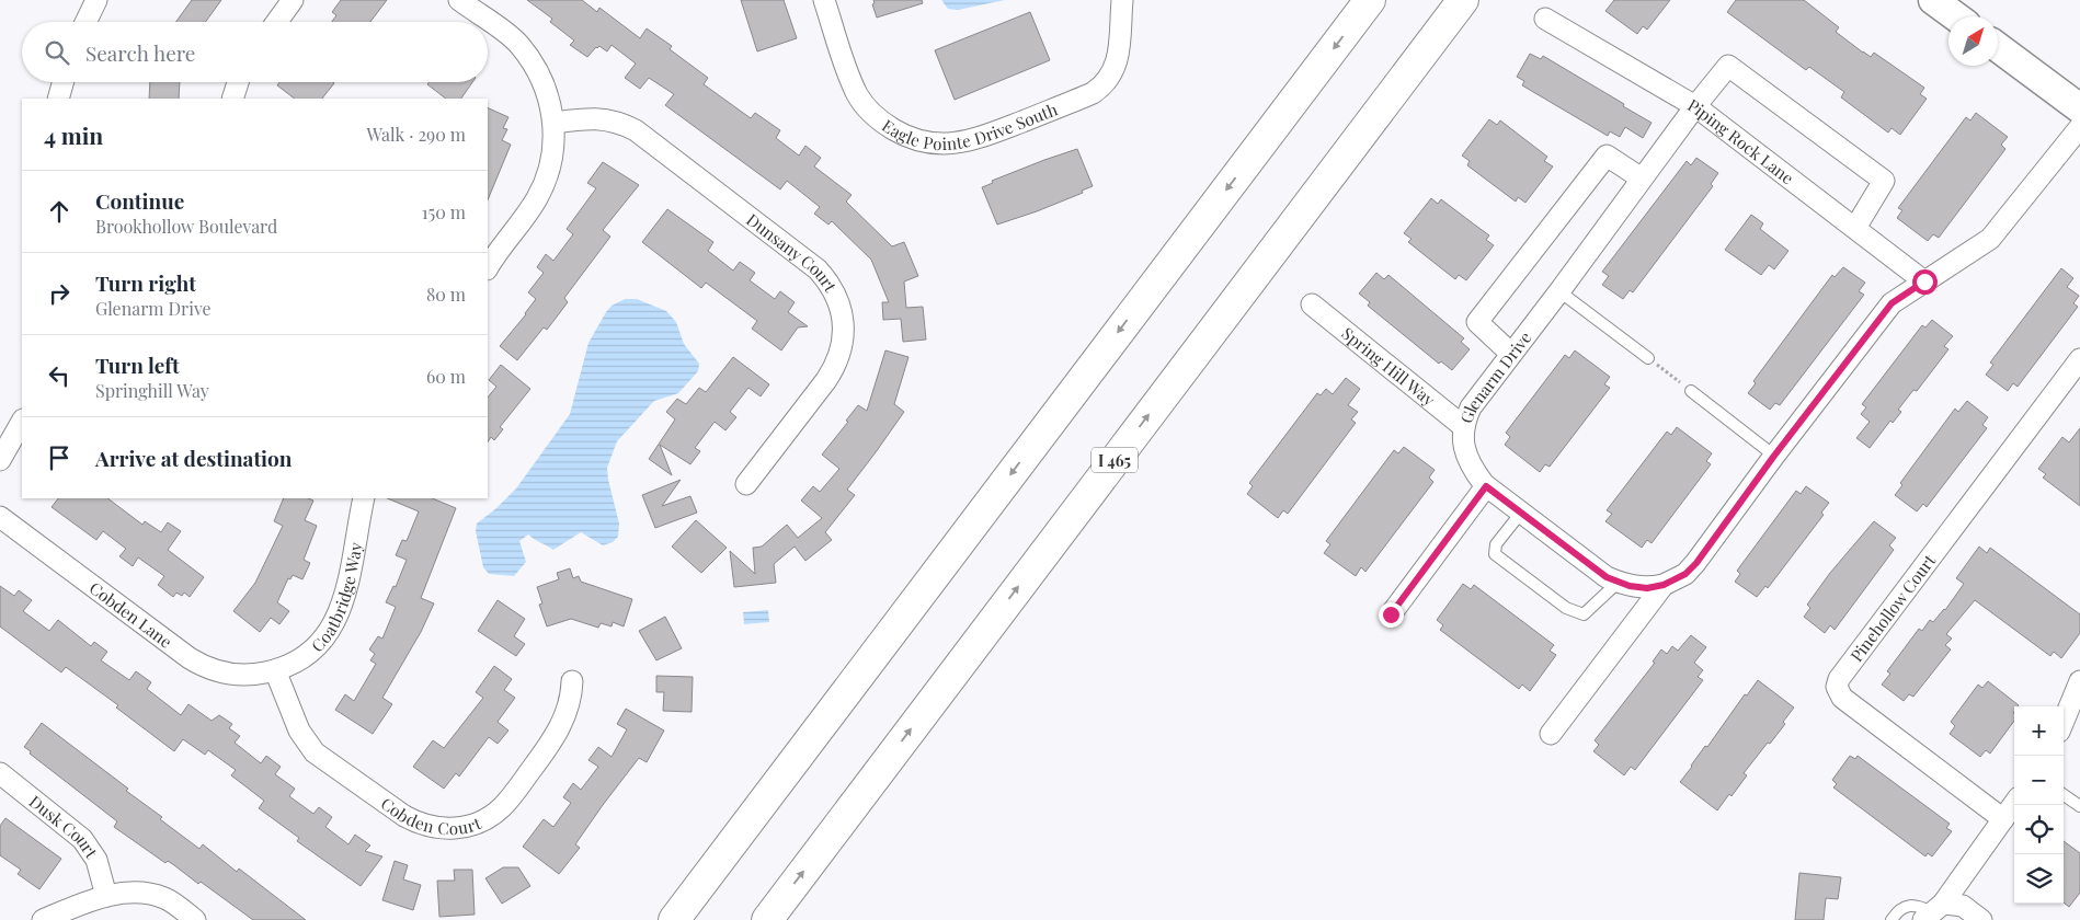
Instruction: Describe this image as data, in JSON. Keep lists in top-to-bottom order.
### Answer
{
  "streets": {
    "highway": ["I 465"],
    "street": [
      "Eagle Pointe Drive South",
      "Piping Rock Lane",
      "Dunsany Court",
      "Spring Hill Way",
      "Glenarm Drive",
      "Coatbridge Way",
      "Pinehollow Court",
      "Cobden Lane",
      "Cobden Court",
      "Dusk Court"
    ]
  },
  "crossings": [
    ["Piping Rock Lane", "Glenarm Drive"],
    ["Spring Hill Way", "Glenarm Drive"],
    ["Coatbridge Way", "Cobden Lane"],
    ["Coatbridge Way", "Cobden Court"],
    ["Cobden Lane", "Cobden Court"]
  ],
  "north": "top right",
  "page": {
    "search": "Search here",
    "heading": ["4 min", "Walk · 290 m"],
    "list": [
      ["Continue", "Brookhollow Boulevard", "150 m"],
      ["Turn right", "Glenarm Drive", "80 m"],
      ["Turn left", "Springhill Way", "60 m"],
      "Arrive at destination"
    ],
    "map_buttons": ["+", "−"]
  }
}
